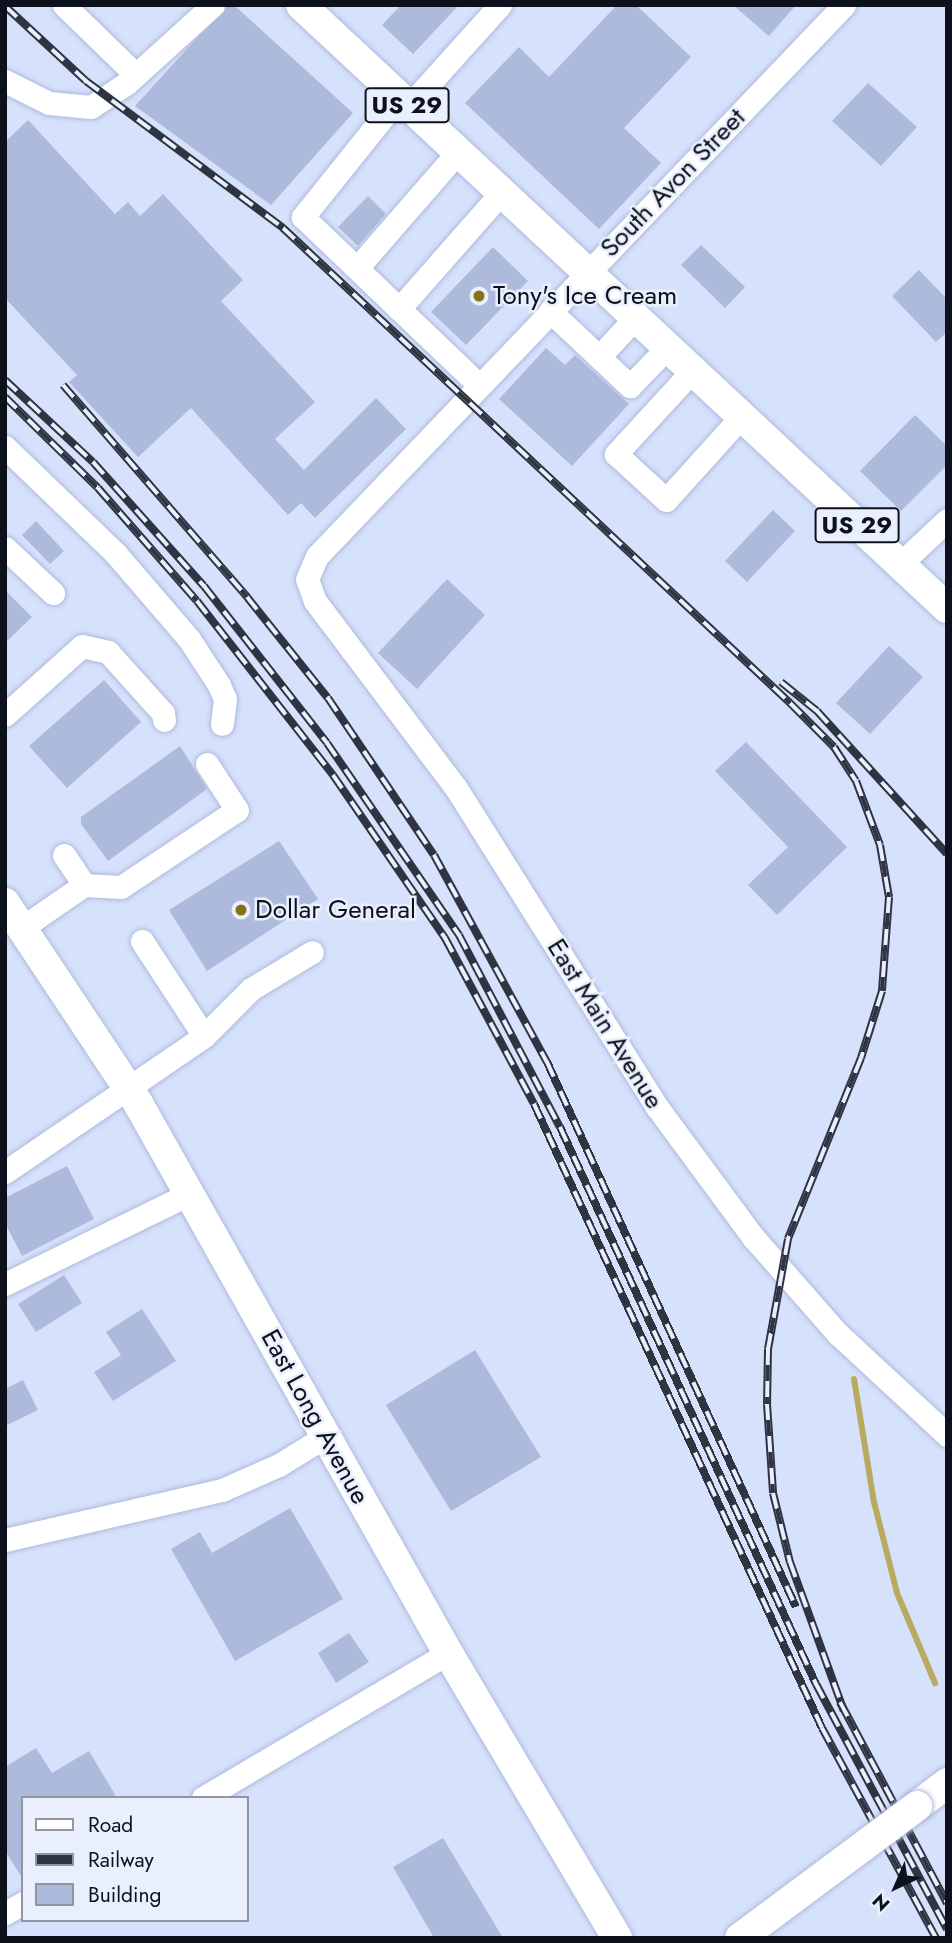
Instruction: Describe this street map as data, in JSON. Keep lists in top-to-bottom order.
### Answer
{
  "streets": {
    "main road": ["US 29", "East Long Avenue"],
    "street": ["South Avon Street", "East Main Avenue"]
  },
  "crossings": [
    ["US 29", "South Avon Street"],
    ["South Avon Street", "East Main Avenue"]
  ],
  "places": ["Tony's Ice Cream", "Dollar General"],
  "legend": ["Road", "Railway", "Building"],
  "north": "bottom left"
}
